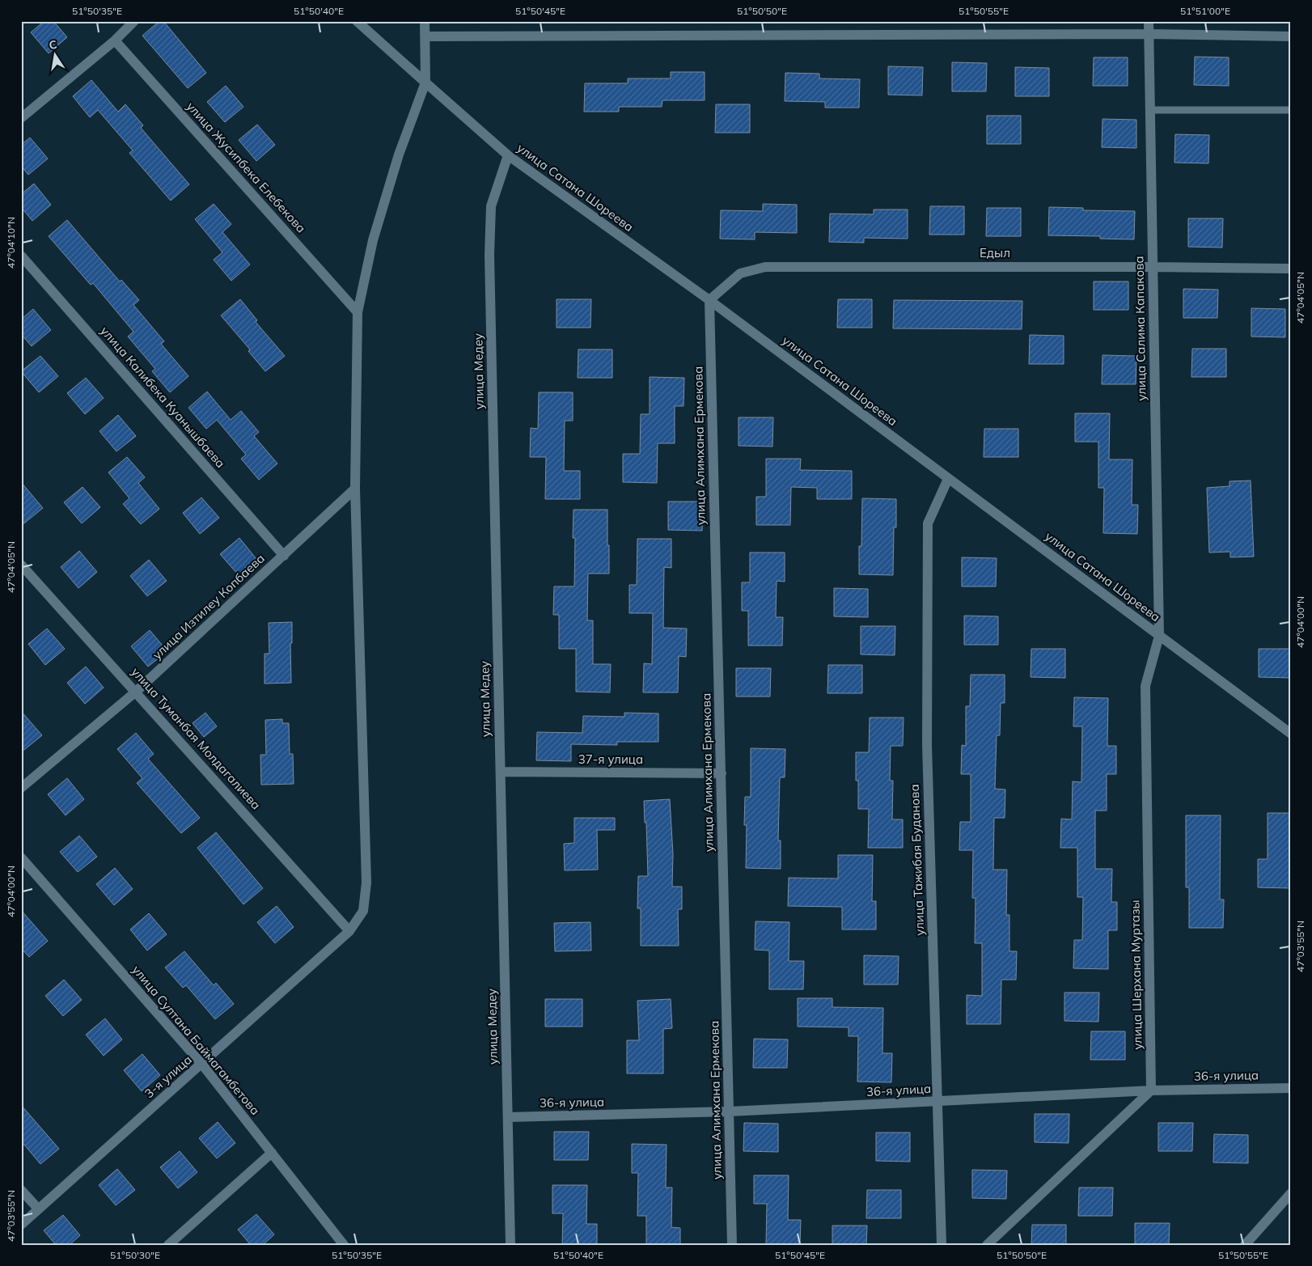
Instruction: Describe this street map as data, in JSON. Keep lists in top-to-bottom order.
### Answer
{
  "streets": {
    "street": [
      "улица Жусипбека Елебекова",
      "улица Сатана Шореева",
      "Едыл",
      "улица Салима Капакова",
      "улица Медеу",
      "улица Калибека Куанышбаева",
      "улица Алимхана Ермекова",
      "улица Изтилеу Копбаева",
      "улица Туманбая Молдагалиева",
      "37-я улица",
      "улица Тажибая Буданова",
      "улица Шерхана Муртазы",
      "улица Султана Баймагамбетова",
      "36-я улица",
      "3-я улица"
    ]
  },
  "crossings": [
    ["улица Сатана Шореева", "Едыл"],
    ["улица Сатана Шореева", "улица Салима Капакова"],
    ["улица Сатана Шореева", "улица Медеу"],
    ["улица Сатана Шореева", "улица Алимхана Ермекова"],
    ["улица Сатана Шореева", "улица Тажибая Буданова"],
    ["улица Сатана Шореева", "улица Шерхана Муртазы"],
    ["Едыл", "улица Салима Капакова"],
    ["Едыл", "улица Алимхана Ермекова"],
    ["улица Салима Капакова", "улица Шерхана Муртазы"],
    ["улица Медеу", "37-я улица"],
    ["улица Медеу", "36-я улица"],
    ["улица Калибека Куанышбаева", "улица Изтилеу Копбаева"],
    ["улица Алимхана Ермекова", "37-я улица"],
    ["улица Алимхана Ермекова", "36-я улица"],
    ["улица Изтилеу Копбаева", "улица Туманбая Молдагалиева"],
    ["улица Туманбая Молдагалиева", "3-я улица"],
    ["улица Тажибая Буданова", "36-я улица"],
    ["улица Шерхана Муртазы", "36-я улица"],
    ["улица Султана Баймагамбетова", "3-я улица"]
  ],
  "north": "top",
  "coordinates": [
    "51°50'35\"E",
    "51°50'40\"E",
    "51°50'45\"E",
    "51°50'50\"E",
    "51°50'55\"E",
    "51°51'00\"E",
    "47°04'10\"N",
    "47°04'05\"N",
    "47°04'00\"N",
    "47°03'55\"N",
    "51°50'30\"E"
  ]
}
